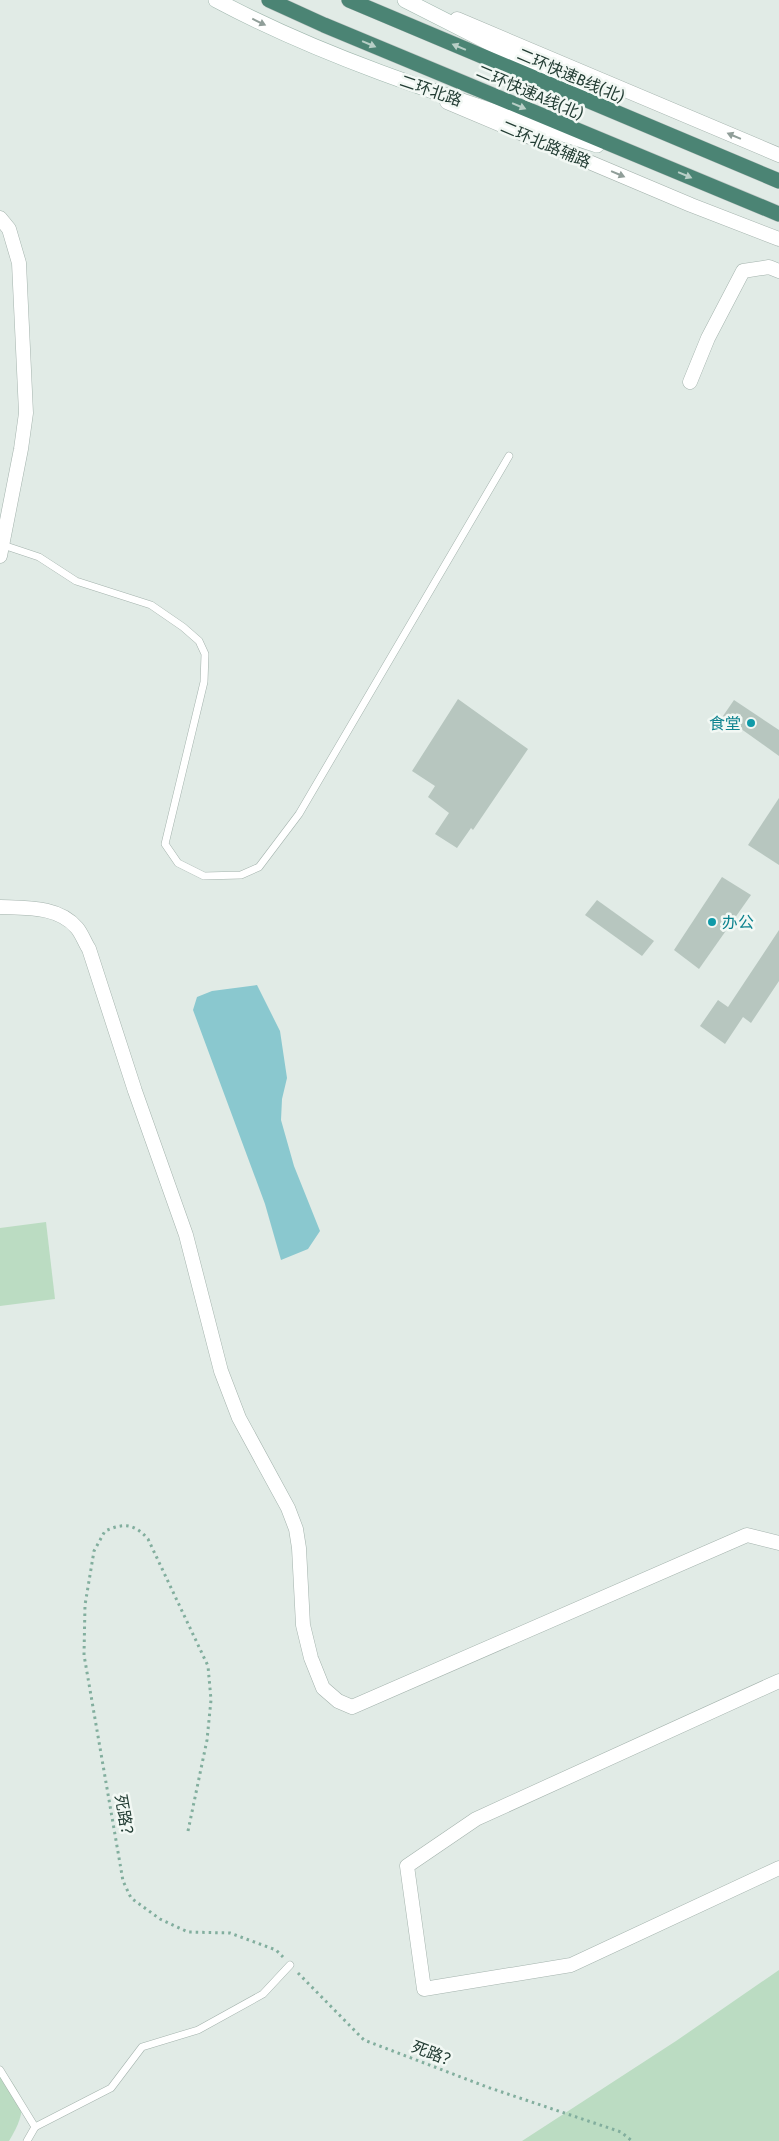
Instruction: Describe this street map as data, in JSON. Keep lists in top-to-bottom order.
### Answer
{
  "streets": {
    "highway": ["二环快速B线(北)", "二环快速A线(北)"],
    "main road": ["二环北路"],
    "street": ["二环北路辅路"],
    "path": ["死路？"]
  },
  "crossings": [
    ["二环北路", "二环快速A线(北)"],
    ["二环北路", "二环北路辅路"]
  ],
  "one_way": ["二环快速B线(北)", "二环快速A线(北)"],
  "places": ["食堂", "办公"]
}
